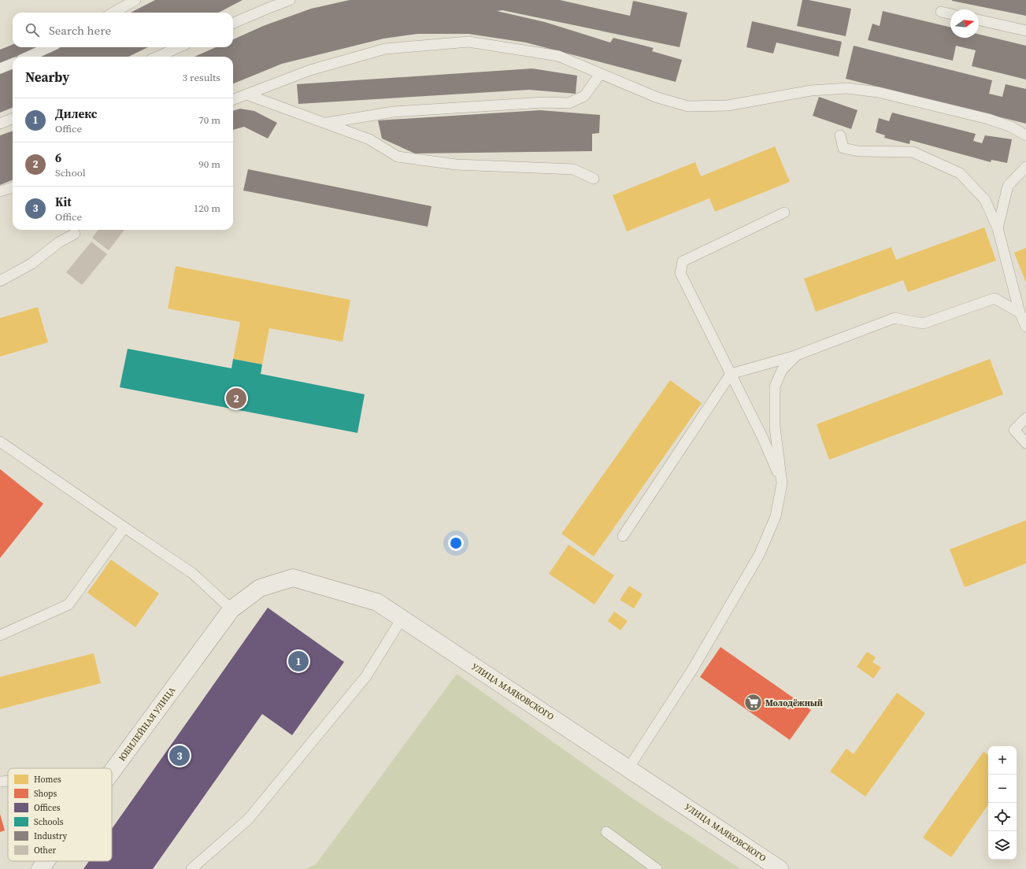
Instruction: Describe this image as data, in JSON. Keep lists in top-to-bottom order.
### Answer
{
  "streets": {
    "street": ["УЛИЦА МАЯКОВСКОГО", "ЮБИЛЕЙНАЯ УЛИЦА"]
  },
  "crossings": [
    ["УЛИЦА МАЯКОВСКОГО", "ЮБИЛЕЙНАЯ УЛИЦА"]
  ],
  "places": {
    "supermarket": ["Молодёжный"]
  },
  "legend": [
    "Homes",
    "Shops",
    "Offices",
    "Schools",
    "Industry",
    "Other"
  ],
  "north": "right",
  "page": {
    "search": "Search here",
    "heading": ["Nearby", "3 results"],
    "list": [
      {
        "mark": "1",
        "name": "Дилекс",
        "note": "Office",
        "value": "70 m"
      },
      {
        "mark": "2",
        "name": "6",
        "note": "School",
        "value": "90 m"
      },
      {
        "mark": "3",
        "name": "Kit",
        "note": "Office",
        "value": "120 m"
      }
    ],
    "pins": ["2", "1", "3"],
    "map_buttons": ["+", "−"]
  }
}
